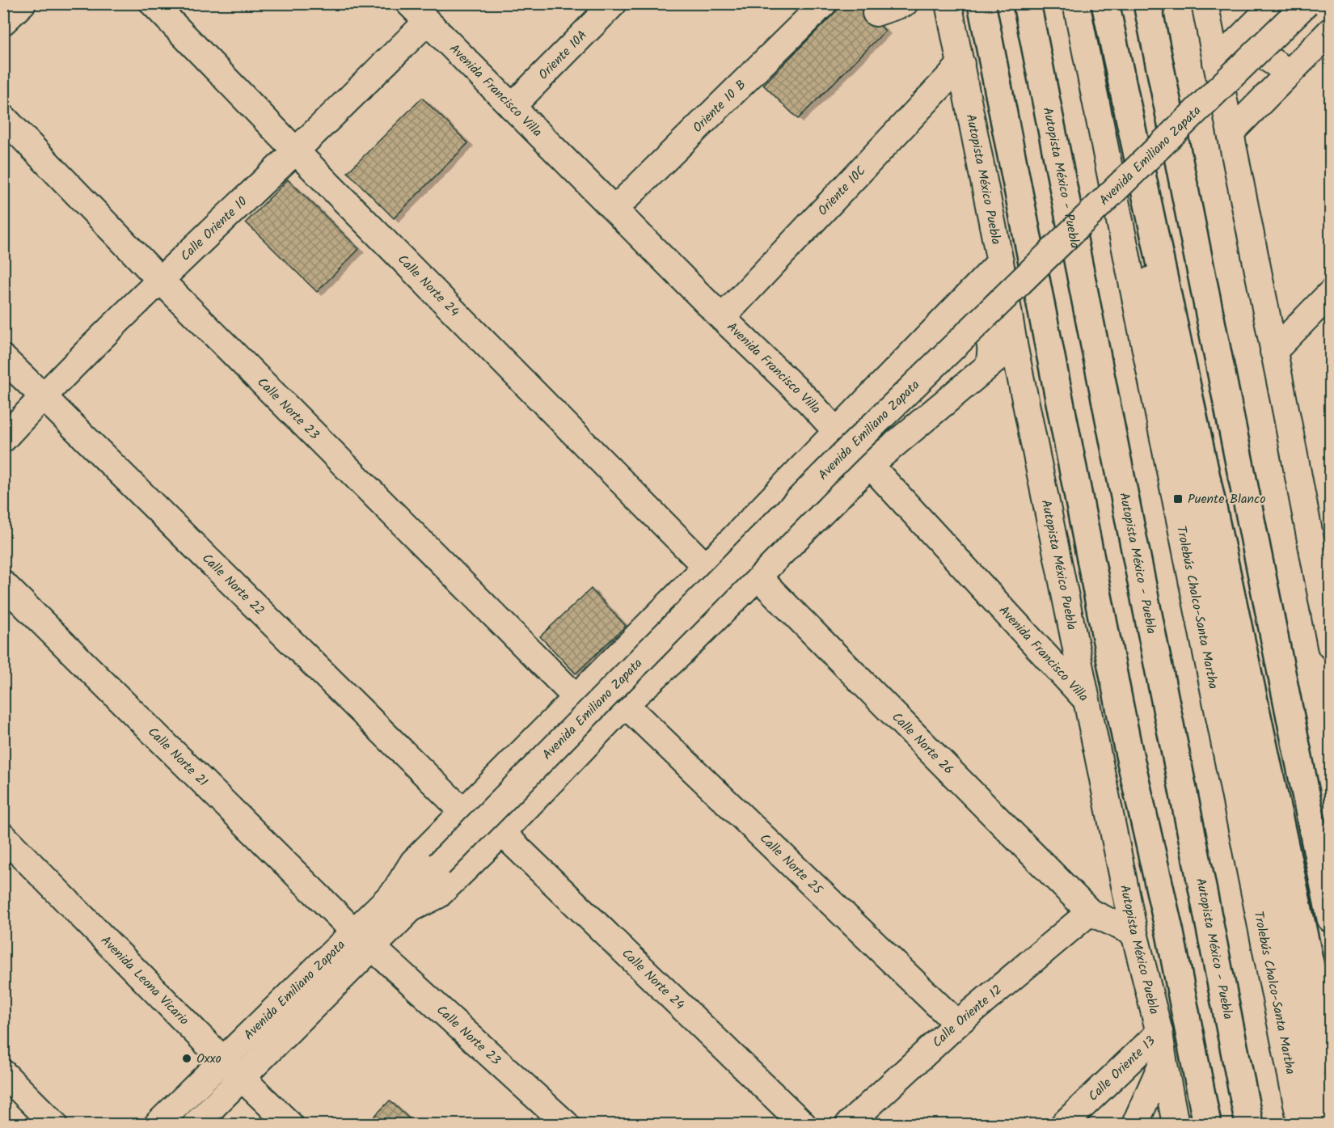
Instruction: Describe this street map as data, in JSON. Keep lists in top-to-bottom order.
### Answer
{
  "streets": {
    "highway": ["Autopista México - Puebla"],
    "street": [
      "Oriente 10A",
      "Avenida Francisco Villa",
      "Oriente 10 B",
      "Avenida Emiliano Zapata",
      "Autopista México Puebla",
      "Oriente 10C",
      "Calle Oriente 10",
      "Calle Norte 24",
      "Calle Norte 23",
      "Calle Norte 22",
      "Trolebús Chalco-Santa Martha",
      "Calle Norte 26",
      "Calle Norte 21",
      "Calle Norte 25",
      "Avenida Leona Vicario",
      "Calle Oriente 12",
      "Calle Oriente 13"
    ]
  },
  "crossings": [
    ["Oriente 10A", "Avenida Francisco Villa"],
    ["Avenida Francisco Villa", "Oriente 10 B"],
    ["Avenida Francisco Villa", "Autopista México Puebla"],
    ["Avenida Francisco Villa", "Oriente 10C"],
    ["Avenida Francisco Villa", "Calle Oriente 10"],
    ["Avenida Emiliano Zapata", "Calle Norte 23"],
    ["Avenida Emiliano Zapata", "Calle Norte 21"],
    ["Avenida Emiliano Zapata", "Avenida Leona Vicario"],
    ["Autopista México Puebla", "Oriente 10C"],
    ["Autopista México Puebla", "Calle Norte 26"],
    ["Autopista México Puebla", "Calle Oriente 13"],
    ["Calle Oriente 10", "Calle Norte 24"],
    ["Calle Oriente 10", "Calle Norte 23"],
    ["Calle Oriente 10", "Calle Norte 22"],
    ["Calle Norte 23", "Calle Norte 21"],
    ["Calle Norte 26", "Calle Oriente 12"],
    ["Calle Norte 25", "Calle Oriente 12"]
  ],
  "places": {
    "transit": ["Puente Blanco"],
    "other": ["Oxxo"]
  }
}
